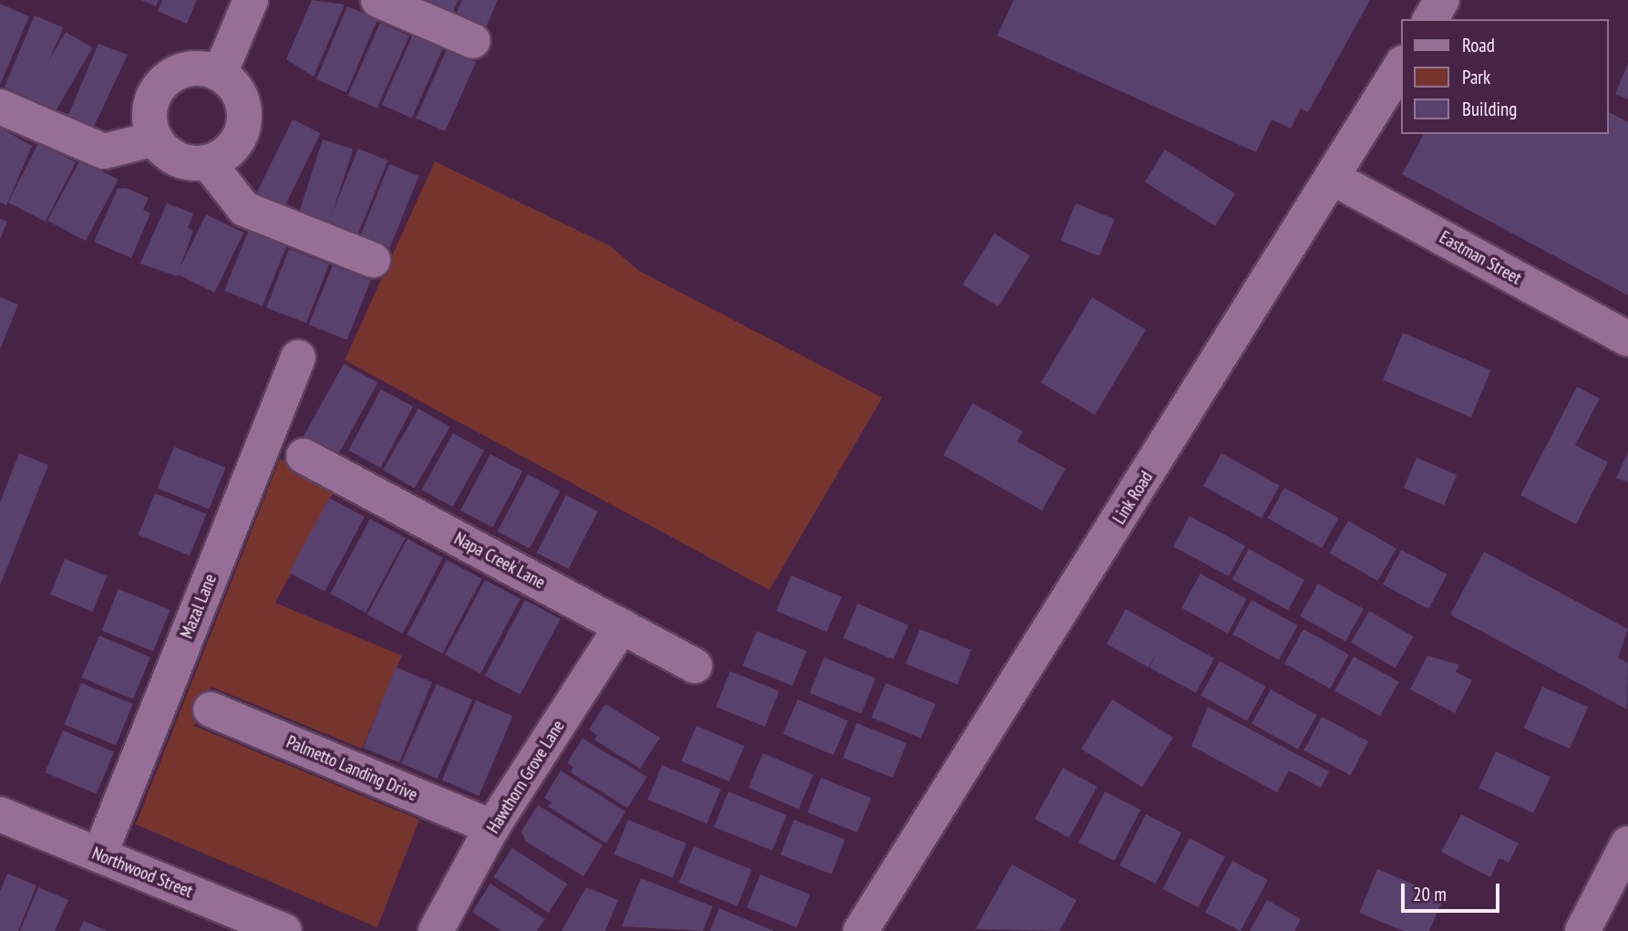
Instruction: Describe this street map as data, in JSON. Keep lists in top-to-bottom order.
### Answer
{
  "streets": {
    "street": [
      "Eastman Street",
      "Link Road",
      "Napa Creek Lane",
      "Mazal Lane",
      "Palmetto Landing Drive",
      "Hawthorn Grove Lane",
      "Northwood Street"
    ]
  },
  "crossings": [
    ["Eastman Street", "Link Road"],
    ["Napa Creek Lane", "Hawthorn Grove Lane"],
    ["Mazal Lane", "Northwood Street"],
    ["Palmetto Landing Drive", "Hawthorn Grove Lane"]
  ],
  "legend": ["Road", "Park", "Building"],
  "scale_bar": "20 m"
}
